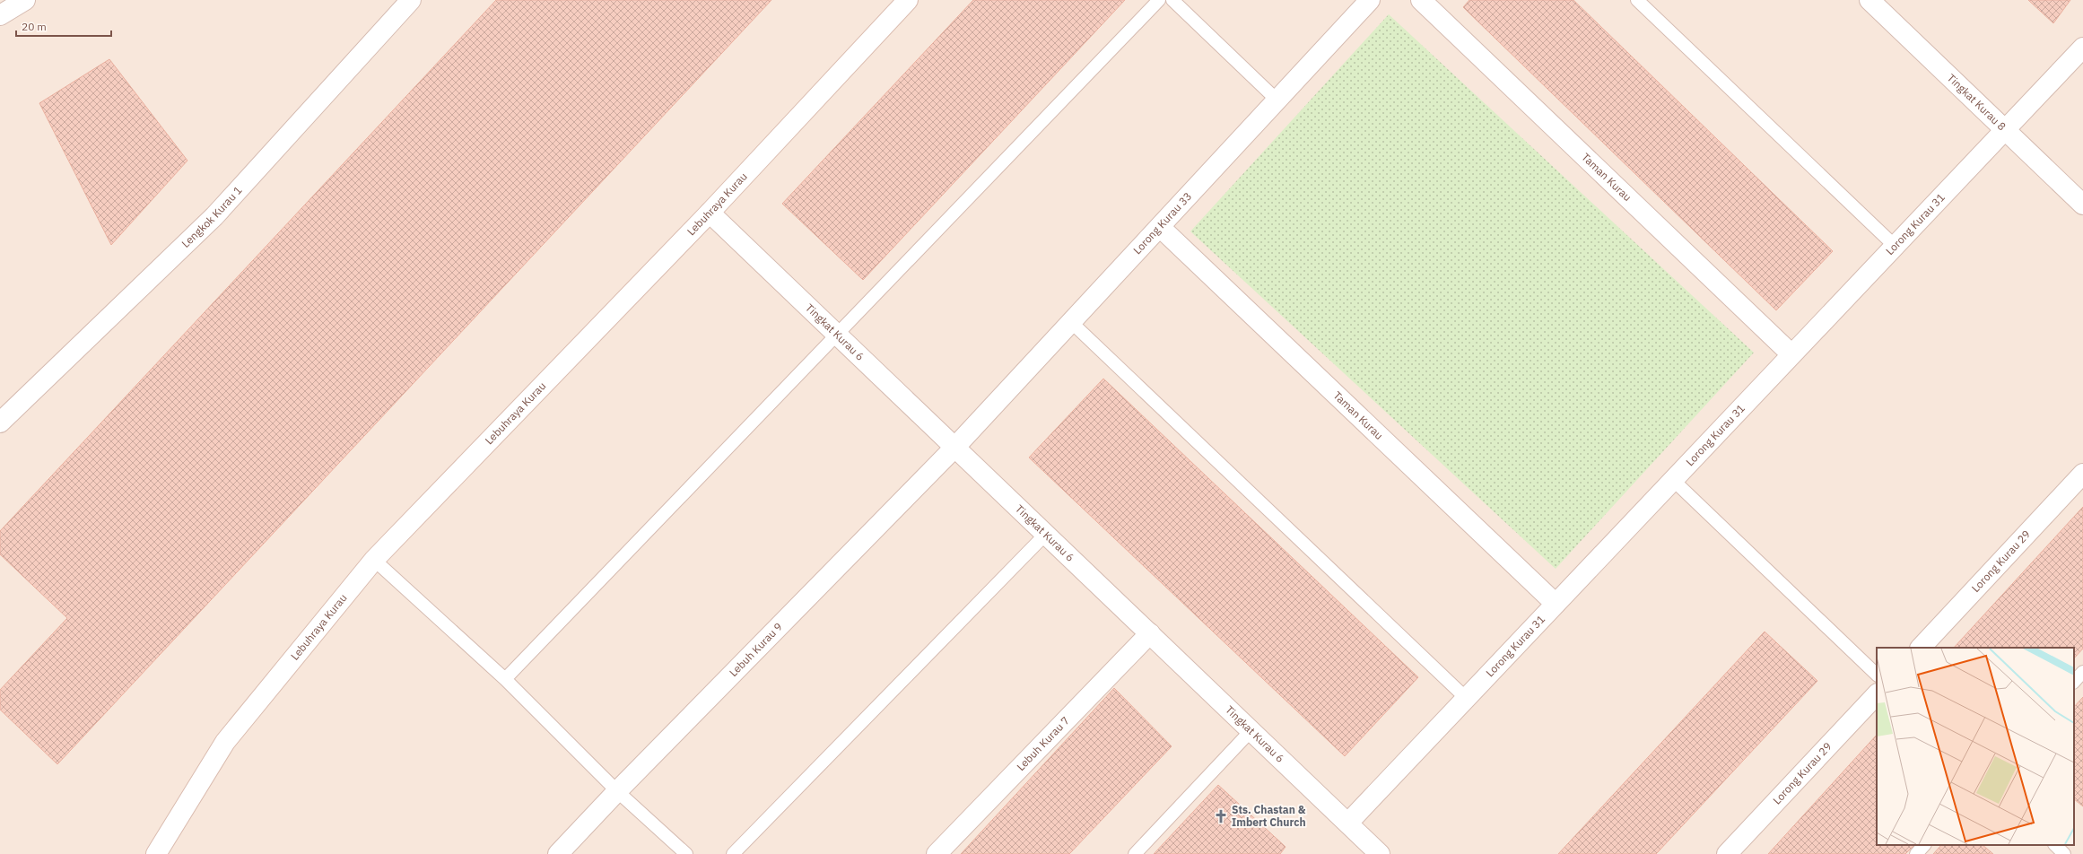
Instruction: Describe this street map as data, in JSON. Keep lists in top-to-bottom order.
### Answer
{
  "streets": {
    "street": [
      "Tingkat Kurau 8",
      "Taman Kurau",
      "Lebuhraya Kurau",
      "Lengkok Kurau 1",
      "Lorong Kurau 33",
      "Lorong Kurau 31",
      "Tingkat Kurau 6",
      "Lorong Kurau 29",
      "Lebuh Kurau 9",
      "Lebuh Kurau 7"
    ]
  },
  "crossings": [
    ["Tingkat Kurau 8", "Lorong Kurau 31"],
    ["Taman Kurau", "Lorong Kurau 33"],
    ["Taman Kurau", "Lorong Kurau 31"],
    ["Lebuhraya Kurau", "Tingkat Kurau 6"],
    ["Lorong Kurau 33", "Tingkat Kurau 6"],
    ["Lorong Kurau 33", "Lebuh Kurau 9"],
    ["Lorong Kurau 31", "Tingkat Kurau 6"],
    ["Tingkat Kurau 6", "Lebuh Kurau 9"],
    ["Tingkat Kurau 6", "Lebuh Kurau 7"]
  ],
  "places": {
    "church": ["Sts. Chastan & Imbert Church"]
  },
  "scale_bar": "20 m"
}
